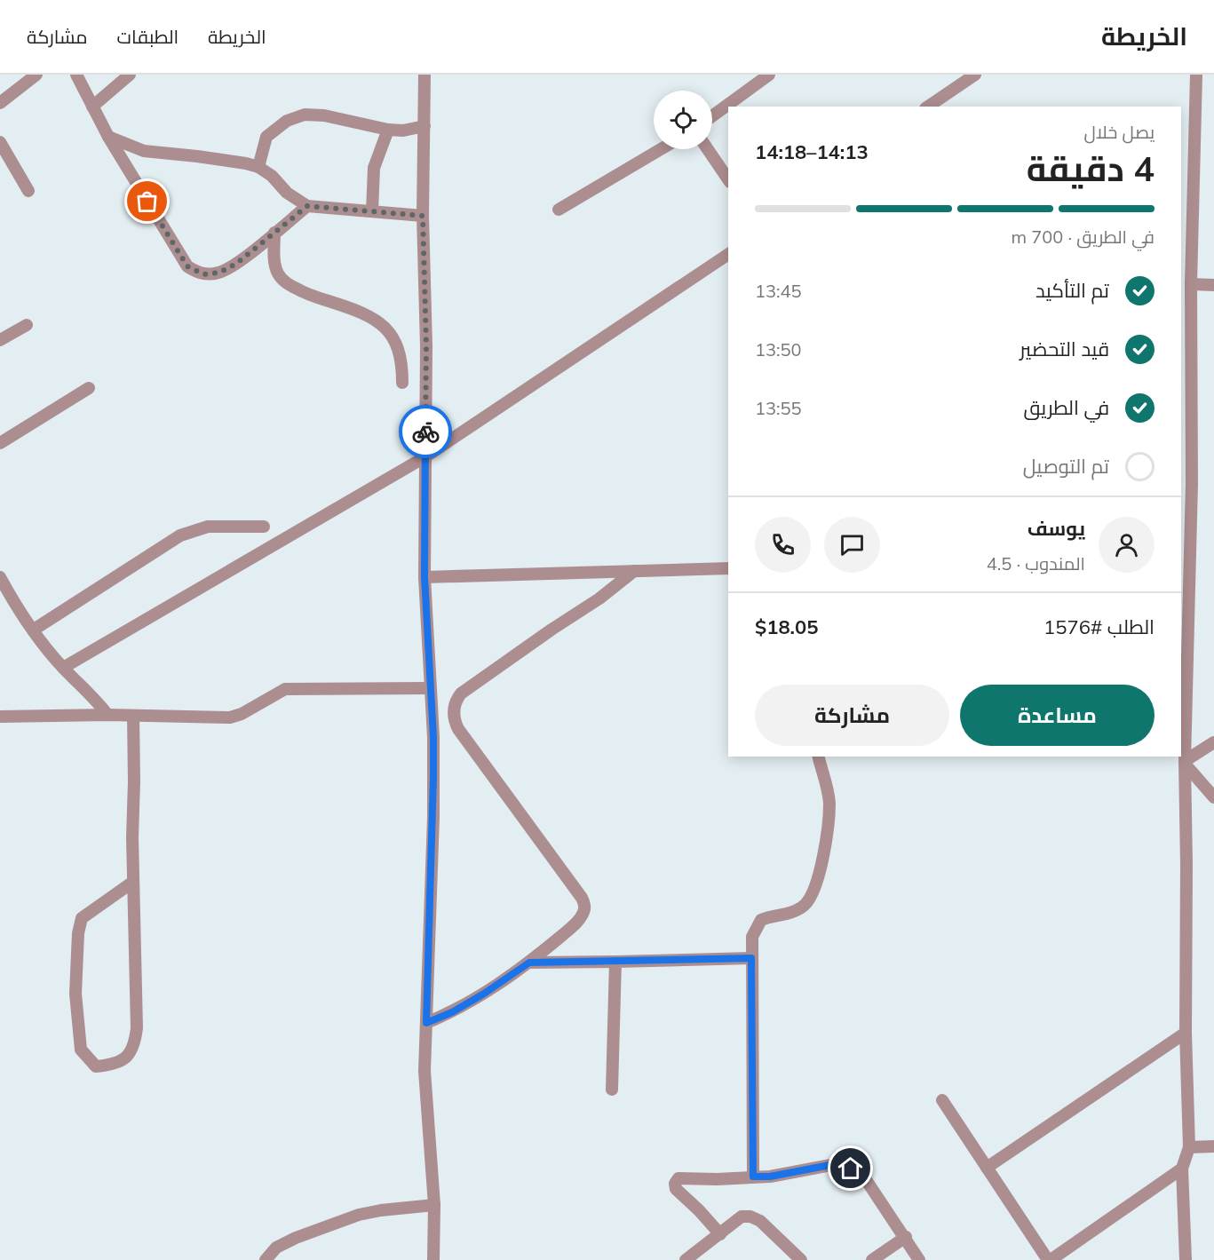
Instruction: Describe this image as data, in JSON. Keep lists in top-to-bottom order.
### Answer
{
  "page": {
    "header": "الخريطة",
    "nav": ["الخريطة", "الطبقات", "مشاركة"],
    "heading": ["4 دقيقة", "يصل خلال", "14:13–14:18"],
    "panel": [
      "يوسف",
      "المندوب · 4.5",
      "الطلب #1576",
      "$18.05"
    ],
    "bar": "في الطريق · 700 m",
    "list": [
      ["تم التأكيد", "13:45"],
      ["قيد التحضير", "13:50"],
      ["في الطريق", "13:55"],
      "تم التوصيل"
    ],
    "buttons": ["مساعدة", "مشاركة"]
  }
}
